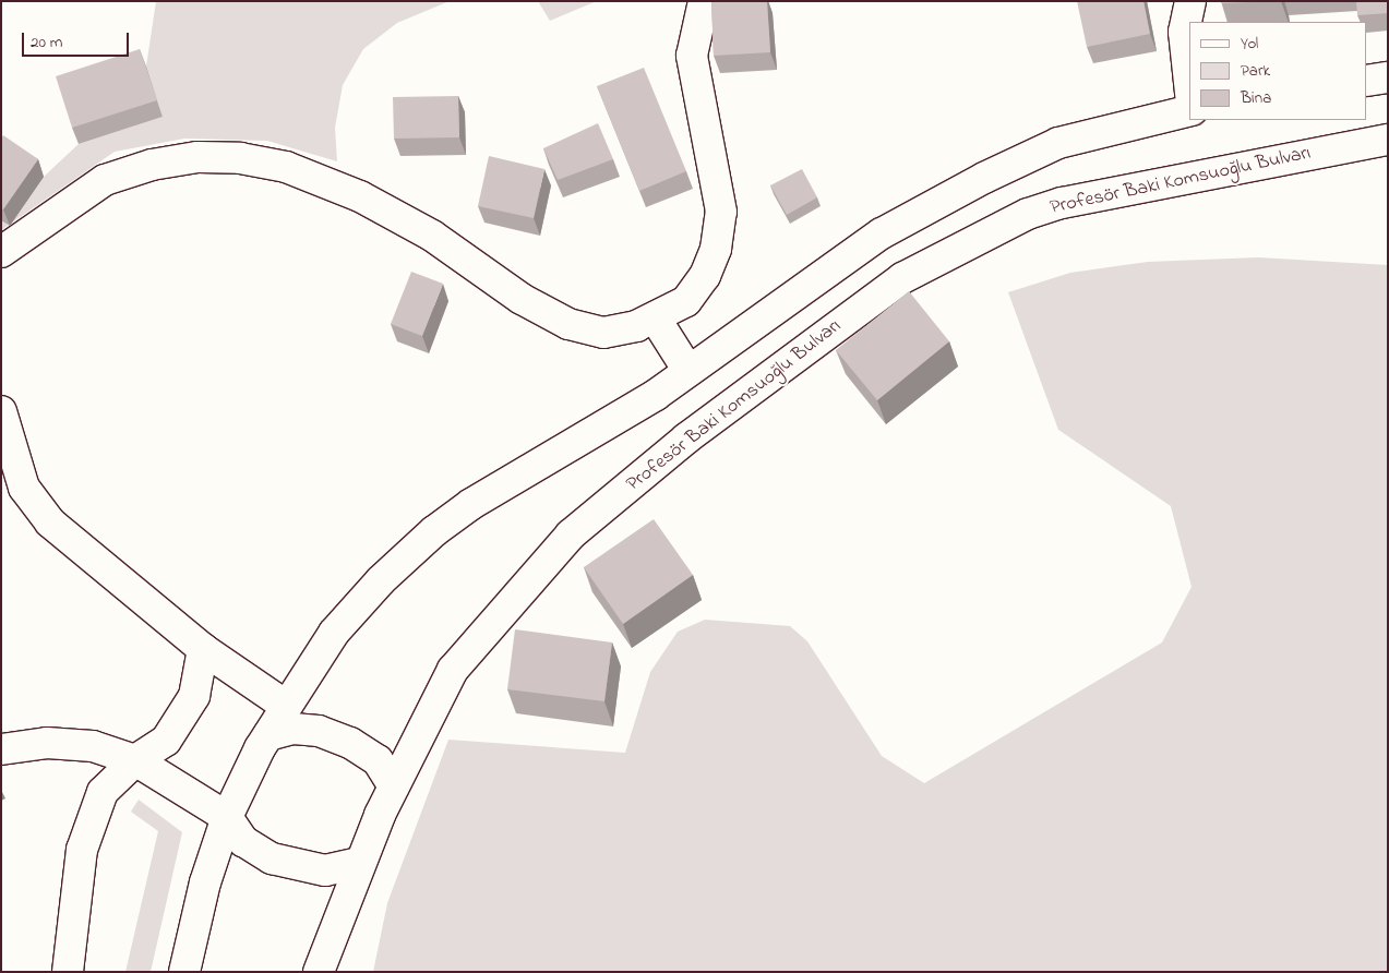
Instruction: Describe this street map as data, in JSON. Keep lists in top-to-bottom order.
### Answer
{
  "streets": {
    "main road": ["Profesör Baki Komsuoğlu Bulvarı"]
  },
  "legend": ["Yol", "Park", "Bina"],
  "scale_bar": "20 m"
}
